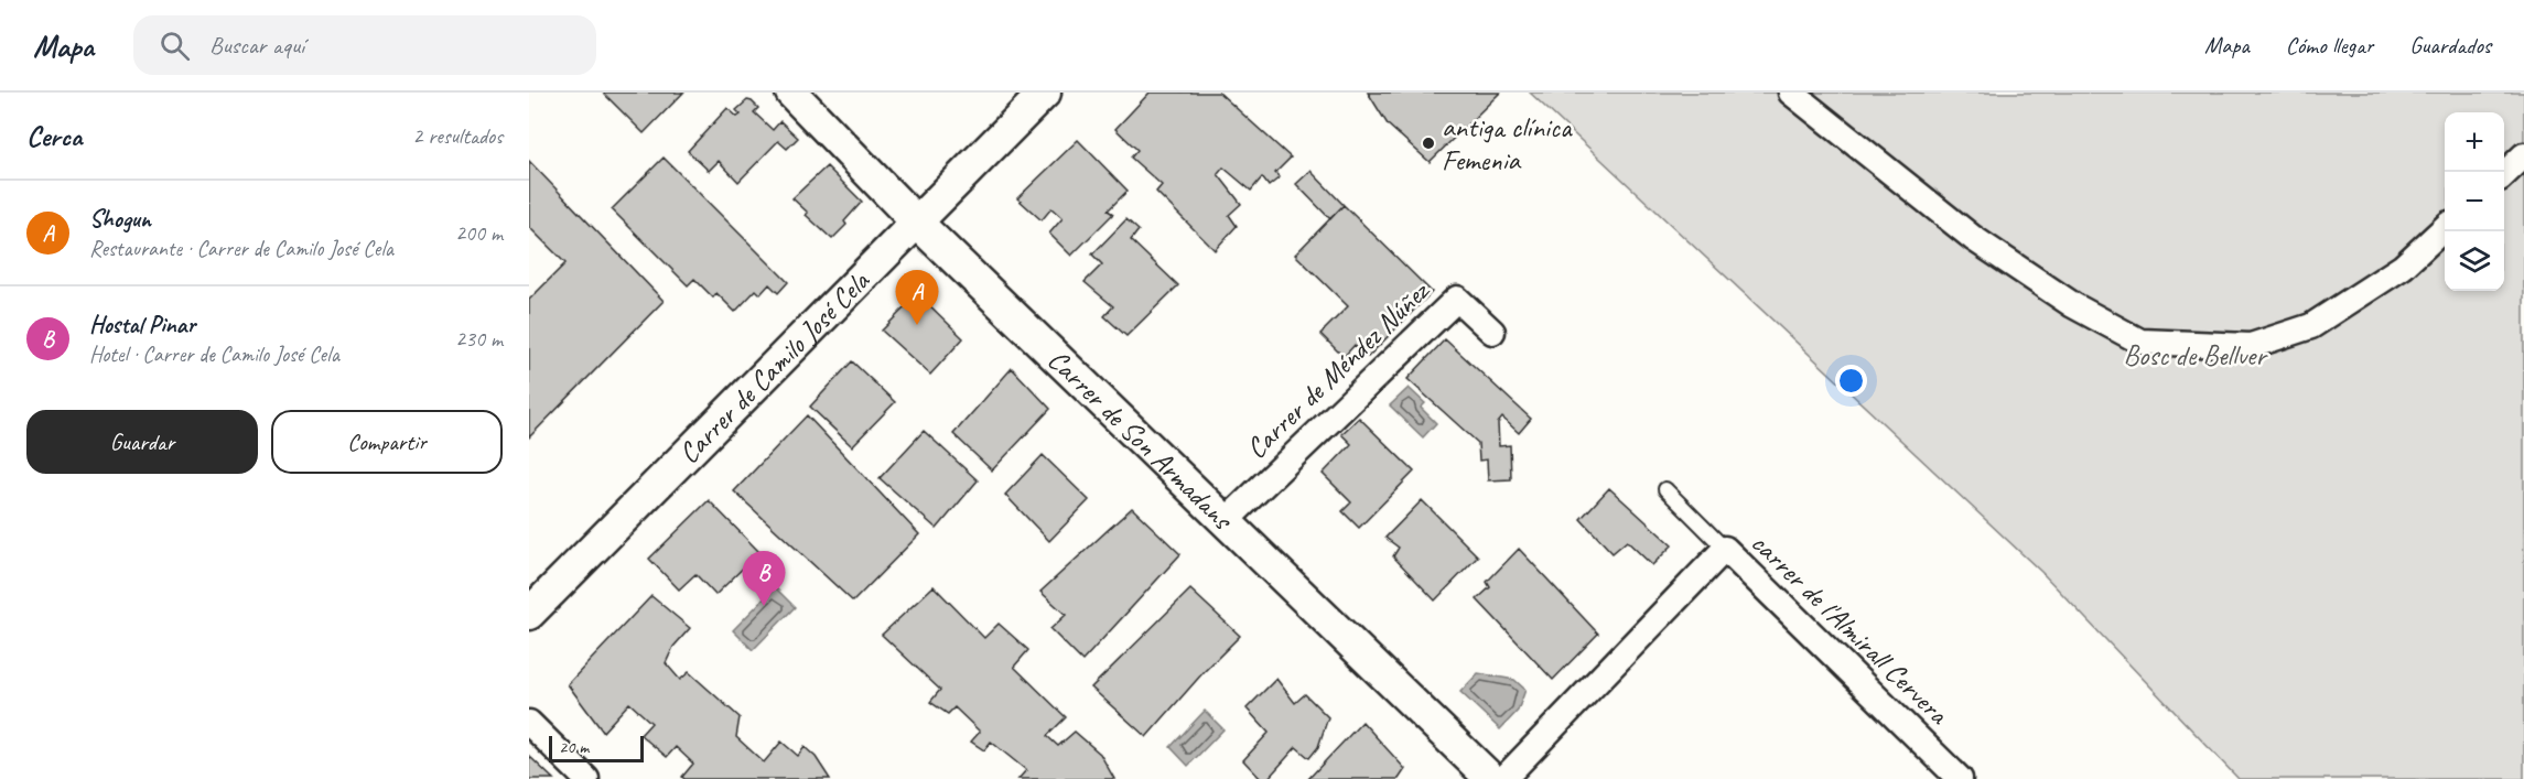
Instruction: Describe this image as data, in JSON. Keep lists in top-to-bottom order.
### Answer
{
  "streets": {
    "street": [
      "Carrer de Camilo José Cela",
      "Carrer de Méndez Núñez",
      "Carrer de Son Armadans",
      "carrer de l'Almirall Cervera"
    ]
  },
  "crossings": [
    ["Carrer de Camilo José Cela", "Carrer de Son Armadans"],
    ["Carrer de Méndez Núñez", "Carrer de Son Armadans"]
  ],
  "parks": ["Bosc de Bellver"],
  "places": ["antiga clínica Femenia"],
  "scale_bar": "20 m",
  "page": {
    "header": "Mapa",
    "search": "Buscar aquí",
    "nav": ["Mapa", "Cómo llegar", "Guardados"],
    "heading": ["Cerca", "2 resultados"],
    "map_buttons": ["+", "−"],
    "list": [
      {
        "mark": "A",
        "name": "Shogun",
        "note": "Restaurante · Carrer de Camilo José Cela",
        "value": "200 m"
      },
      {
        "mark": "B",
        "name": "Hostal Pinar",
        "note": "Hotel · Carrer de Camilo José Cela",
        "value": "230 m"
      }
    ],
    "pins": ["A", "B"],
    "buttons": ["Guardar", "Compartir"],
    "scale": "20 m"
  }
}
